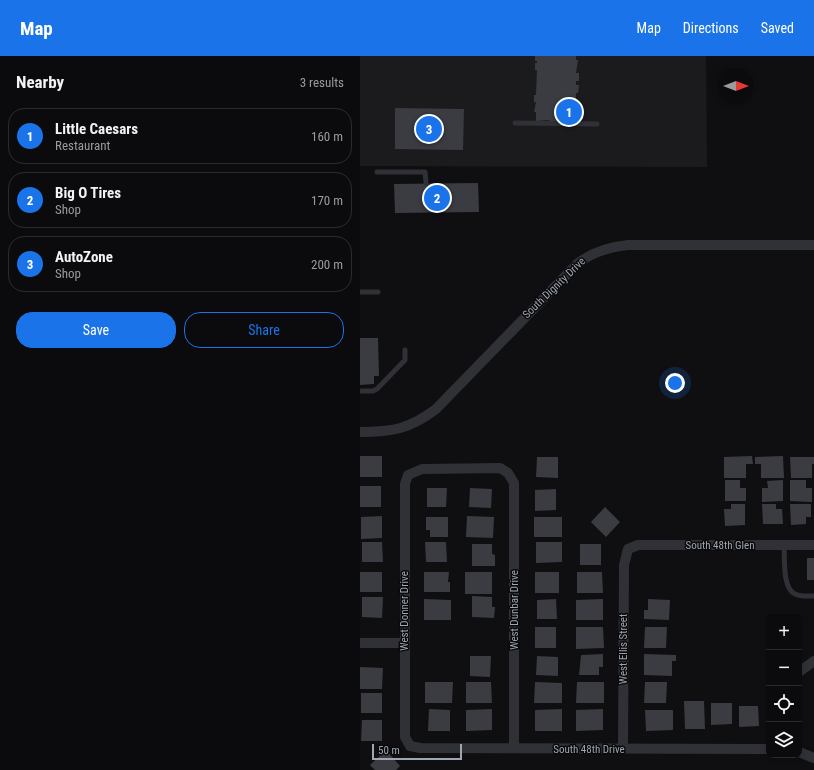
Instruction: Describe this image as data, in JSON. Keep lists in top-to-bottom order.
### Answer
{
  "streets": {
    "street": [
      "South Dignity Drive",
      "South 48th Glen",
      "West Dunbar Drive",
      "West Donner Drive",
      "West Ellis Street",
      "South 48th Drive"
    ]
  },
  "crossings": [
    ["South 48th Glen", "West Ellis Street"],
    ["West Dunbar Drive", "West Donner Drive"],
    ["West Dunbar Drive", "South 48th Drive"],
    ["West Donner Drive", "South 48th Drive"],
    ["West Ellis Street", "South 48th Drive"]
  ],
  "scale_bar": "50 m",
  "north": "right",
  "page": {
    "header": "Map",
    "nav": ["Map", "Directions", "Saved"],
    "heading": ["Nearby", "3 results"],
    "pins": ["1", "3", "2"],
    "list": [
      {
        "mark": "1",
        "name": "Little Caesars",
        "note": "Restaurant",
        "value": "160 m"
      },
      {
        "mark": "2",
        "name": "Big O Tires",
        "note": "Shop",
        "value": "170 m"
      },
      {
        "mark": "3",
        "name": "AutoZone",
        "note": "Shop",
        "value": "200 m"
      }
    ],
    "buttons": ["Save", "Share"],
    "map_buttons": ["+", "−"],
    "scale": "50 m"
  }
}
